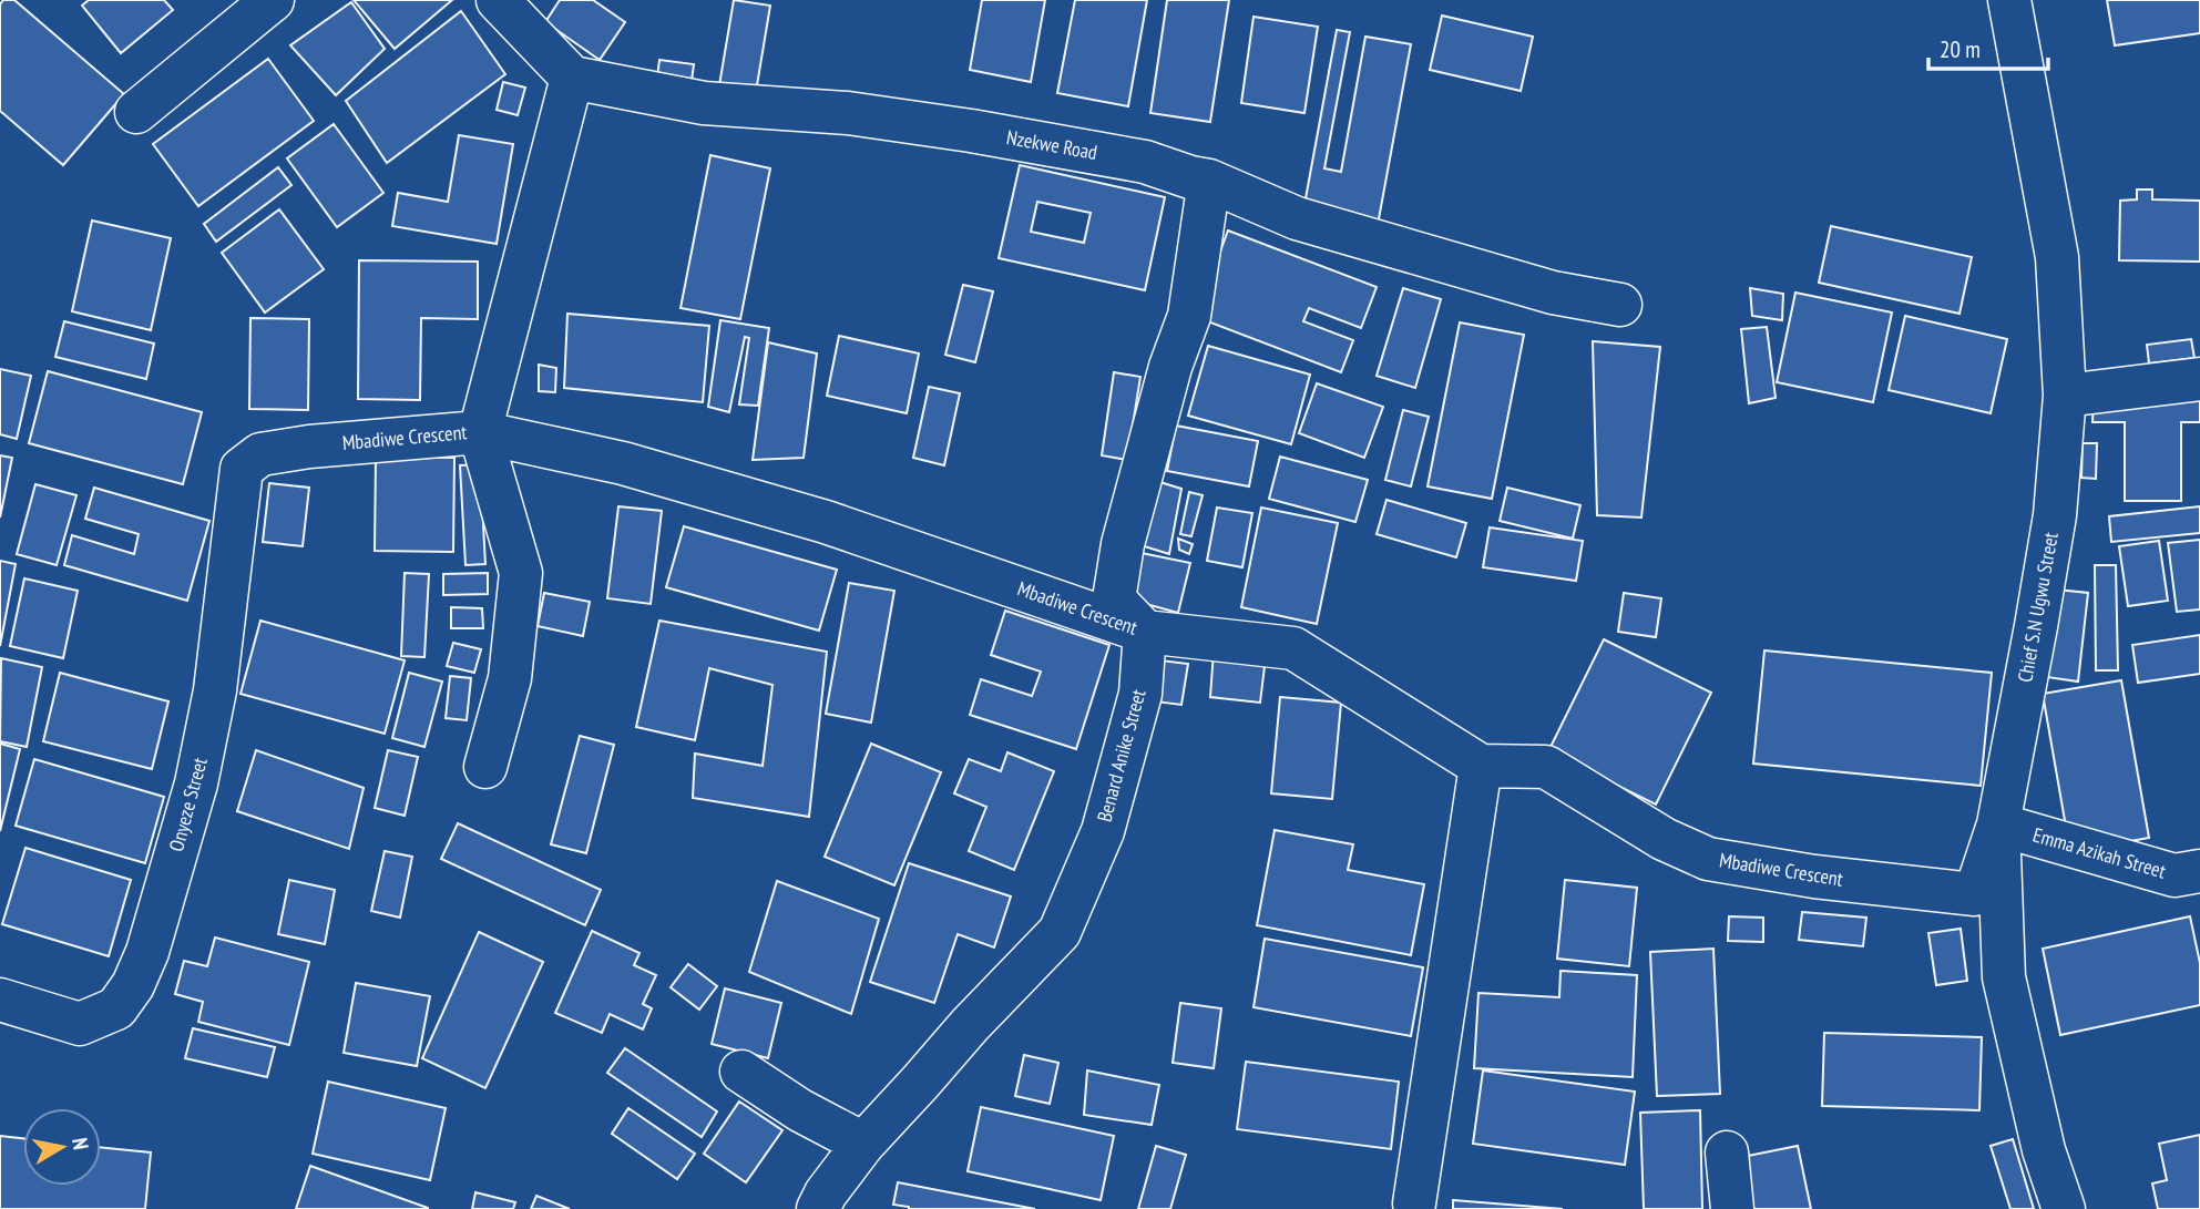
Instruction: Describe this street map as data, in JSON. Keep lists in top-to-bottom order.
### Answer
{
  "streets": {
    "street": [
      "Nzekwe Road",
      "Mbadiwe Crescent",
      "Chief S.N Ugwu Street",
      "Benard Anike Street",
      "Onyeze Street",
      "Emma Azikah Street"
    ]
  },
  "crossings": [
    ["Mbadiwe Crescent", "Chief S.N Ugwu Street"],
    ["Mbadiwe Crescent", "Benard Anike Street"],
    ["Mbadiwe Crescent", "Onyeze Street"],
    ["Mbadiwe Crescent", "Emma Azikah Street"],
    ["Chief S.N Ugwu Street", "Emma Azikah Street"]
  ],
  "scale_bar": "20 m",
  "north": "right"
}
